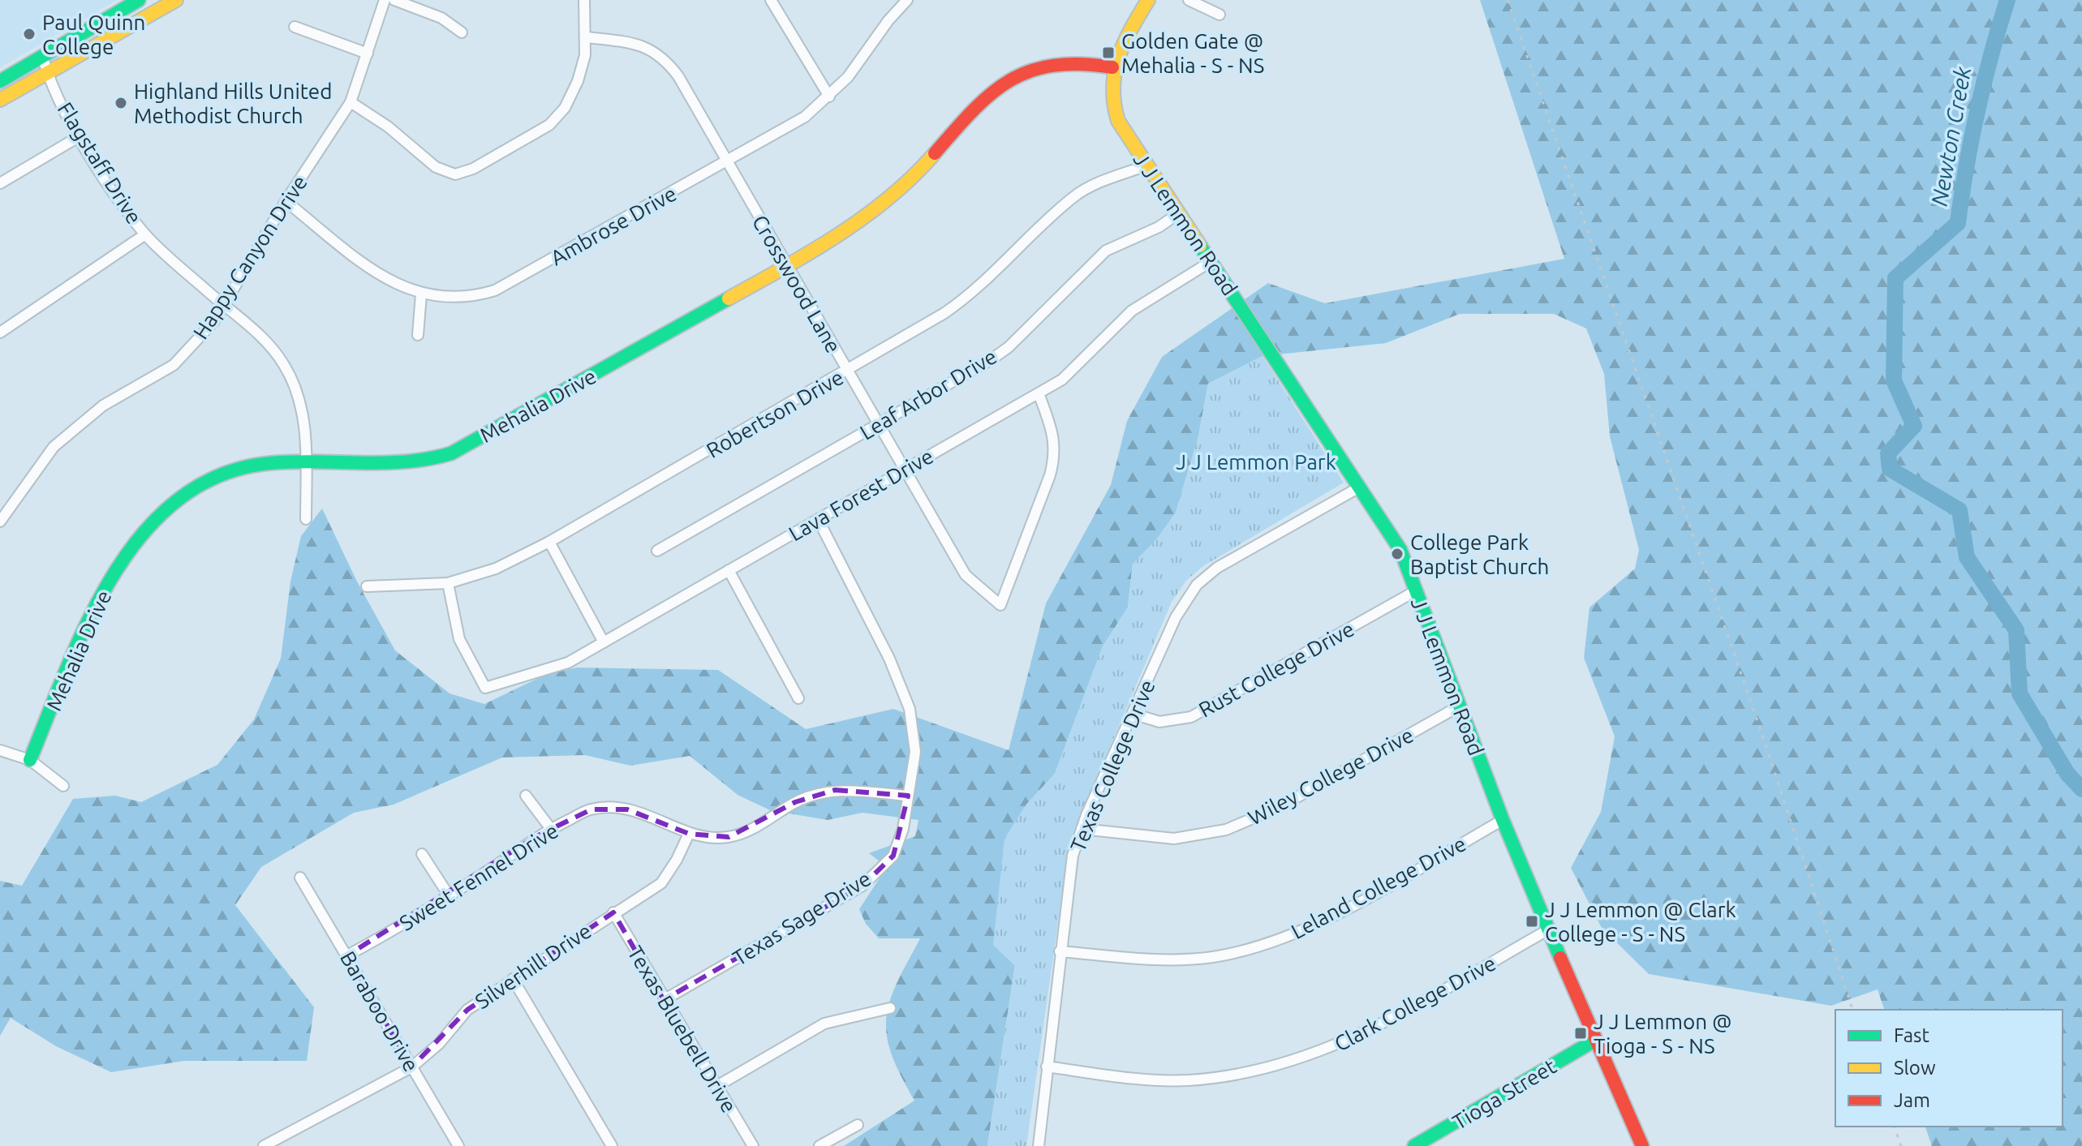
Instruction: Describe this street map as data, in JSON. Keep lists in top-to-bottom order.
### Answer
{
  "streets": {
    "street": [
      "Flagstaff Drive",
      "J J Lemmon Road",
      "Ambrose Drive",
      "Happy Canyon Drive",
      "Crosswood Lane",
      "Leaf Arbor Drive",
      "Mehalia Drive",
      "Robertson Drive",
      "Lava Forest Drive",
      "Rust College Drive",
      "Texas College Drive",
      "Wiley College Drive",
      "Sweet Fennel Drive",
      "Leland College Drive",
      "Texas Sage Drive",
      "Silverhill Drive",
      "Clark College Drive",
      "Baraboo Drive",
      "Texas Bluebell Drive",
      "Tioga Street"
    ]
  },
  "crossings": [
    ["Flagstaff Drive", "Happy Canyon Drive"],
    ["Flagstaff Drive", "Mehalia Drive"],
    ["J J Lemmon Road", "Leaf Arbor Drive"],
    ["J J Lemmon Road", "Mehalia Drive"],
    ["J J Lemmon Road", "Robertson Drive"],
    ["J J Lemmon Road", "Lava Forest Drive"],
    ["J J Lemmon Road", "Rust College Drive"],
    ["J J Lemmon Road", "Texas College Drive"],
    ["J J Lemmon Road", "Wiley College Drive"],
    ["J J Lemmon Road", "Leland College Drive"],
    ["J J Lemmon Road", "Clark College Drive"],
    ["J J Lemmon Road", "Tioga Street"],
    ["Ambrose Drive", "Happy Canyon Drive"],
    ["Ambrose Drive", "Crosswood Lane"],
    ["Crosswood Lane", "Leaf Arbor Drive"],
    ["Crosswood Lane", "Mehalia Drive"],
    ["Crosswood Lane", "Robertson Drive"],
    ["Crosswood Lane", "Lava Forest Drive"],
    ["Robertson Drive", "Lava Forest Drive"],
    ["Lava Forest Drive", "Texas Sage Drive"],
    ["Rust College Drive", "Texas College Drive"],
    ["Texas College Drive", "Wiley College Drive"],
    ["Texas College Drive", "Leland College Drive"],
    ["Texas College Drive", "Clark College Drive"],
    ["Sweet Fennel Drive", "Texas Sage Drive"],
    ["Sweet Fennel Drive", "Silverhill Drive"],
    ["Sweet Fennel Drive", "Baraboo Drive"],
    ["Texas Sage Drive", "Texas Bluebell Drive"],
    ["Silverhill Drive", "Baraboo Drive"],
    ["Silverhill Drive", "Texas Bluebell Drive"]
  ],
  "water": ["Newton Creek"],
  "parks": ["J J Lemmon Park"],
  "places": {
    "other": ["Paul Quinn College", "Highland Hills United Methodist Church", "College Park Baptist Church"],
    "transit": ["Golden Gate @ Mehalia - S - NS", "J J Lemmon @ Clark College - S - NS", "J J Lemmon @ Tioga - S - NS"]
  },
  "legend": ["Fast", "Slow", "Jam"]
}
